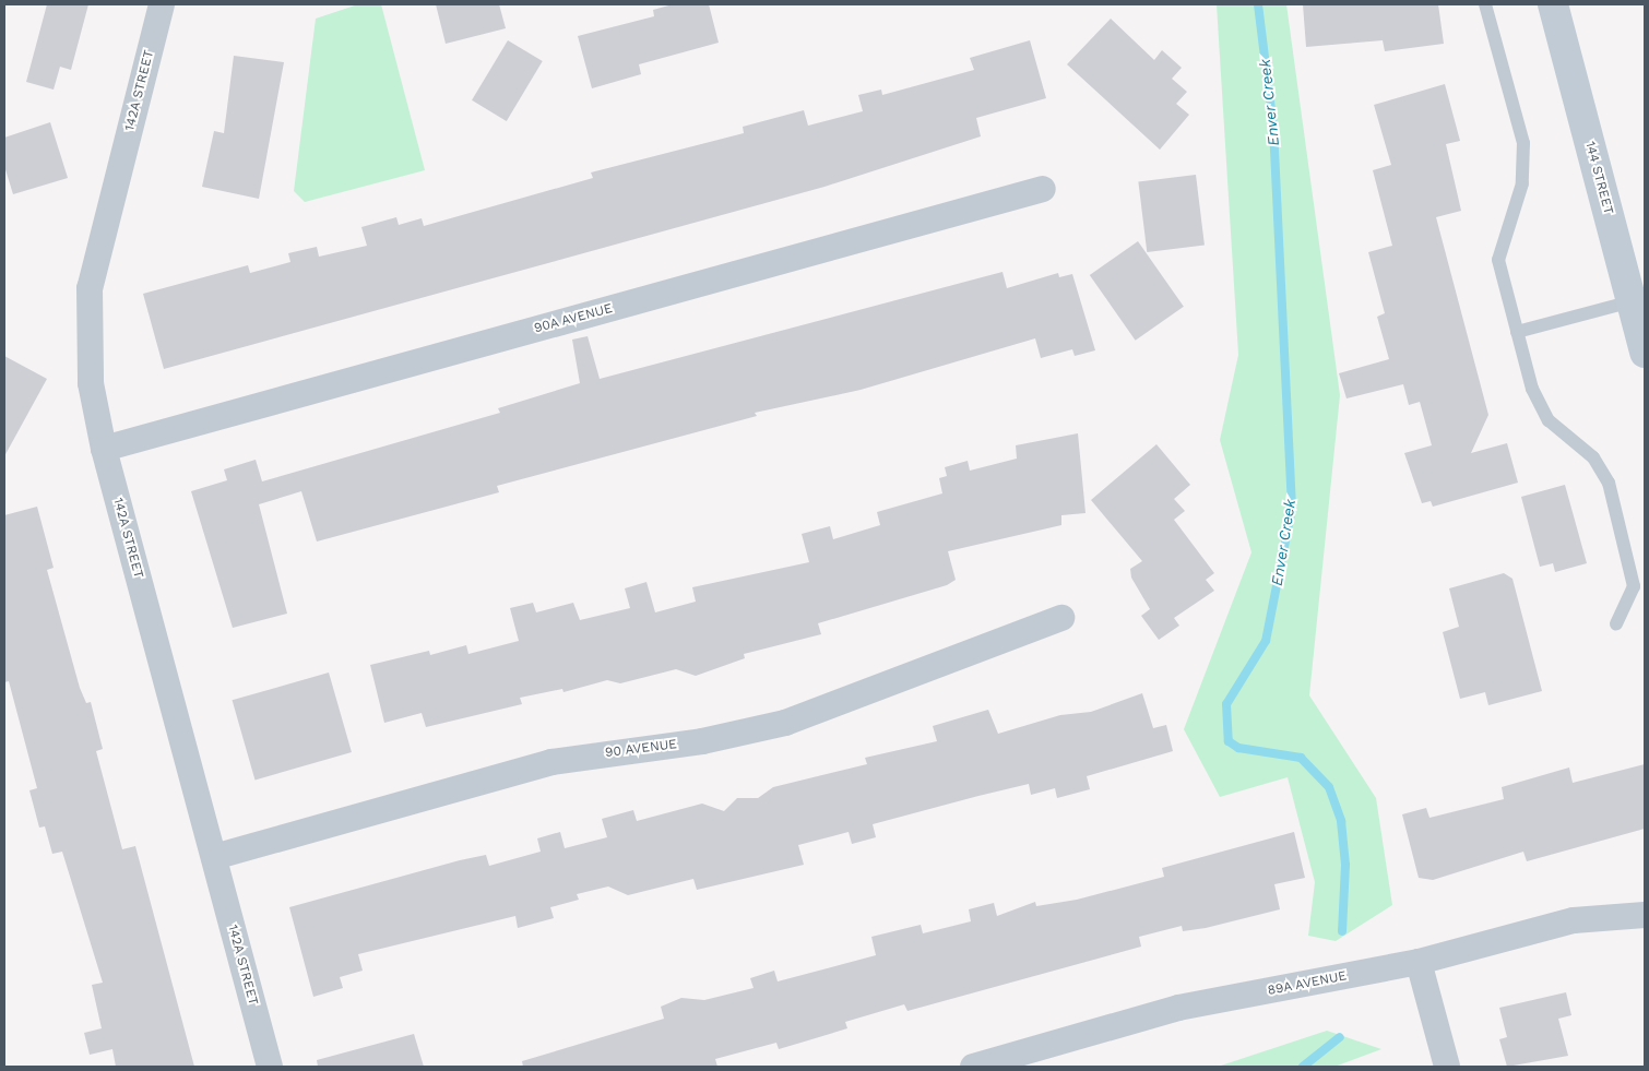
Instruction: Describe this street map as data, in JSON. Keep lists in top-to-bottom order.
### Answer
{
  "streets": {
    "main road": ["144 STREET"],
    "street": [
      "142A STREET",
      "90A AVENUE",
      "90 AVENUE",
      "89A AVENUE"
    ]
  },
  "crossings": [
    ["142A STREET", "90A AVENUE"],
    ["142A STREET", "90 AVENUE"]
  ],
  "water": ["Enver Creek"]
}
